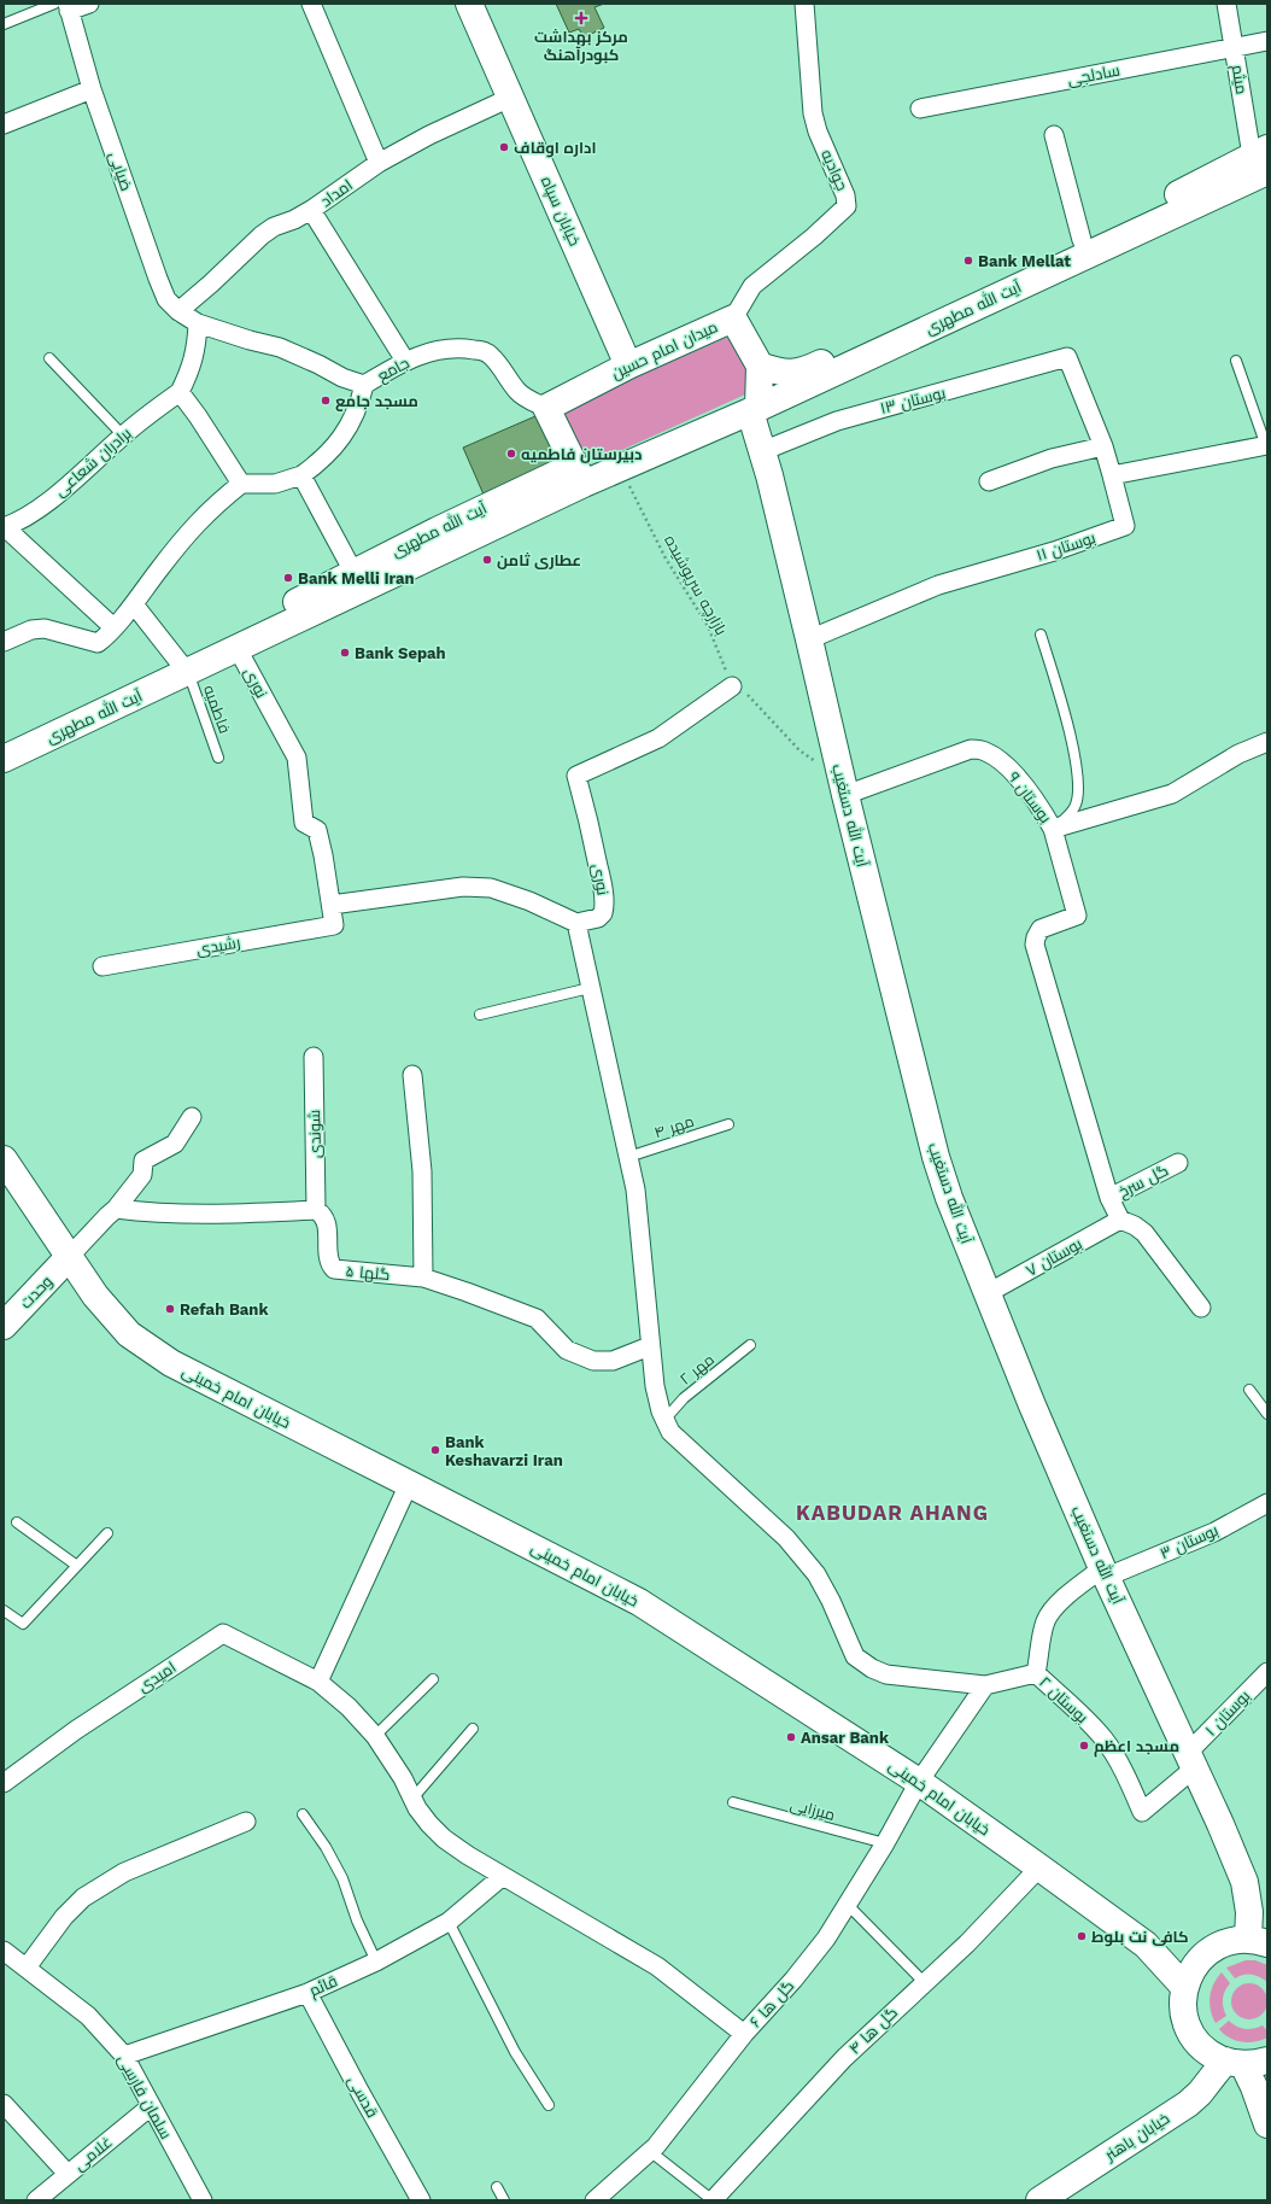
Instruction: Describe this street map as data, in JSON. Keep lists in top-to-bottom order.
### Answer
{
  "streets": {
    "main road": [
      "خیابان سپاه",
      "آیت الله مطهری",
      "میدان امام حسین",
      "آیت الله دستغیب",
      "وحدت",
      "خیابان امام خمینی",
      "خیابان باهنر"
    ],
    "street": [
      "سادلجی",
      "میثم",
      "جوادیه",
      "ضیایی",
      "امداد",
      "جامع",
      "بوستان ۱۳",
      "برادران شعاعی",
      "بوستان ۱۱",
      "نوری",
      "بوستان ۹",
      "رشیدی",
      "شوندی",
      "گل سرخ",
      "بوستان ۷",
      "گلها ۵",
      "بوستان ۳",
      "امیدی",
      "بوستان ۲",
      "بوستان ۱",
      "قائم",
      "گل ها ۶",
      "گل ها ۴",
      "سلمان فارسی",
      "قدسی",
      "غلامی"
    ],
    "lane": [
      "فاطمیه",
      "مهر ۴",
      "مهر ۲",
      "میرزایی"
    ],
    "path": ["بازارچه سرپوشیده"]
  },
  "crossings": [
    ["سادلجی", "میثم"],
    ["میثم", "آیت الله مطهری"],
    ["جوادیه", "میدان امام حسین"],
    ["ضیایی", "امداد"],
    ["ضیایی", "جامع"],
    ["امداد", "خیابان سپاه"],
    ["خیابان سپاه", "میدان امام حسین"],
    ["آیت الله مطهری", "میدان امام حسین"],
    ["آیت الله مطهری", "نوری"],
    ["آیت الله مطهری", "فاطمیه"],
    ["آیت الله مطهری", "آیت الله دستغیب"],
    ["میدان امام حسین", "جامع"],
    ["بوستان ۱۳", "آیت الله دستغیب"],
    ["بوستان ۱۱", "آیت الله دستغیب"],
    ["بازارچه سرپوشیده", "نوری"],
    ["نوری", "رشیدی"],
    ["نوری", "بوستان ۲"],
    ["بوستان ۹", "آیت الله دستغیب"],
    ["آیت الله دستغیب", "بوستان ۷"],
    ["آیت الله دستغیب", "بوستان ۳"],
    ["آیت الله دستغیب", "بوستان ۲"],
    ["آیت الله دستغیب", "بوستان ۱"],
    ["مهر ۴", "بوستان ۲"],
    ["شوندی", "گلها ۵"],
    ["گلها ۵", "بوستان ۲"],
    ["وحدت", "خیابان امام خمینی"],
    ["مهر ۲", "بوستان ۲"],
    ["خیابان امام خمینی", "گل ها ۶"],
    ["خیابان امام خمینی", "گل ها ۴"],
    ["بوستان ۳", "بوستان ۲"],
    ["بوستان ۲", "بوستان ۱"],
    ["بوستان ۲", "گل ها ۶"],
    ["میرزایی", "گل ها ۶"],
    ["قائم", "سلمان فارسی"],
    ["قائم", "قدسی"],
    ["سلمان فارسی", "غلامی"]
  ],
  "districts": ["KABUDAR AHANG"],
  "places": {
    "health": ["مرکز بهداشت کبودرآهنگ"],
    "other": [
      "اداره اوقاف",
      "Bank Mellat",
      "مسجد جامع",
      "دبیرستان فاطمیه",
      "عطاری ثامن",
      "Bank Melli Iran",
      "Bank Sepah",
      "Refah Bank",
      "Bank Keshavarzi Iran",
      "Ansar Bank",
      "مسجد اعظم",
      "کافی نت بلوط"
    ]
  }
}
